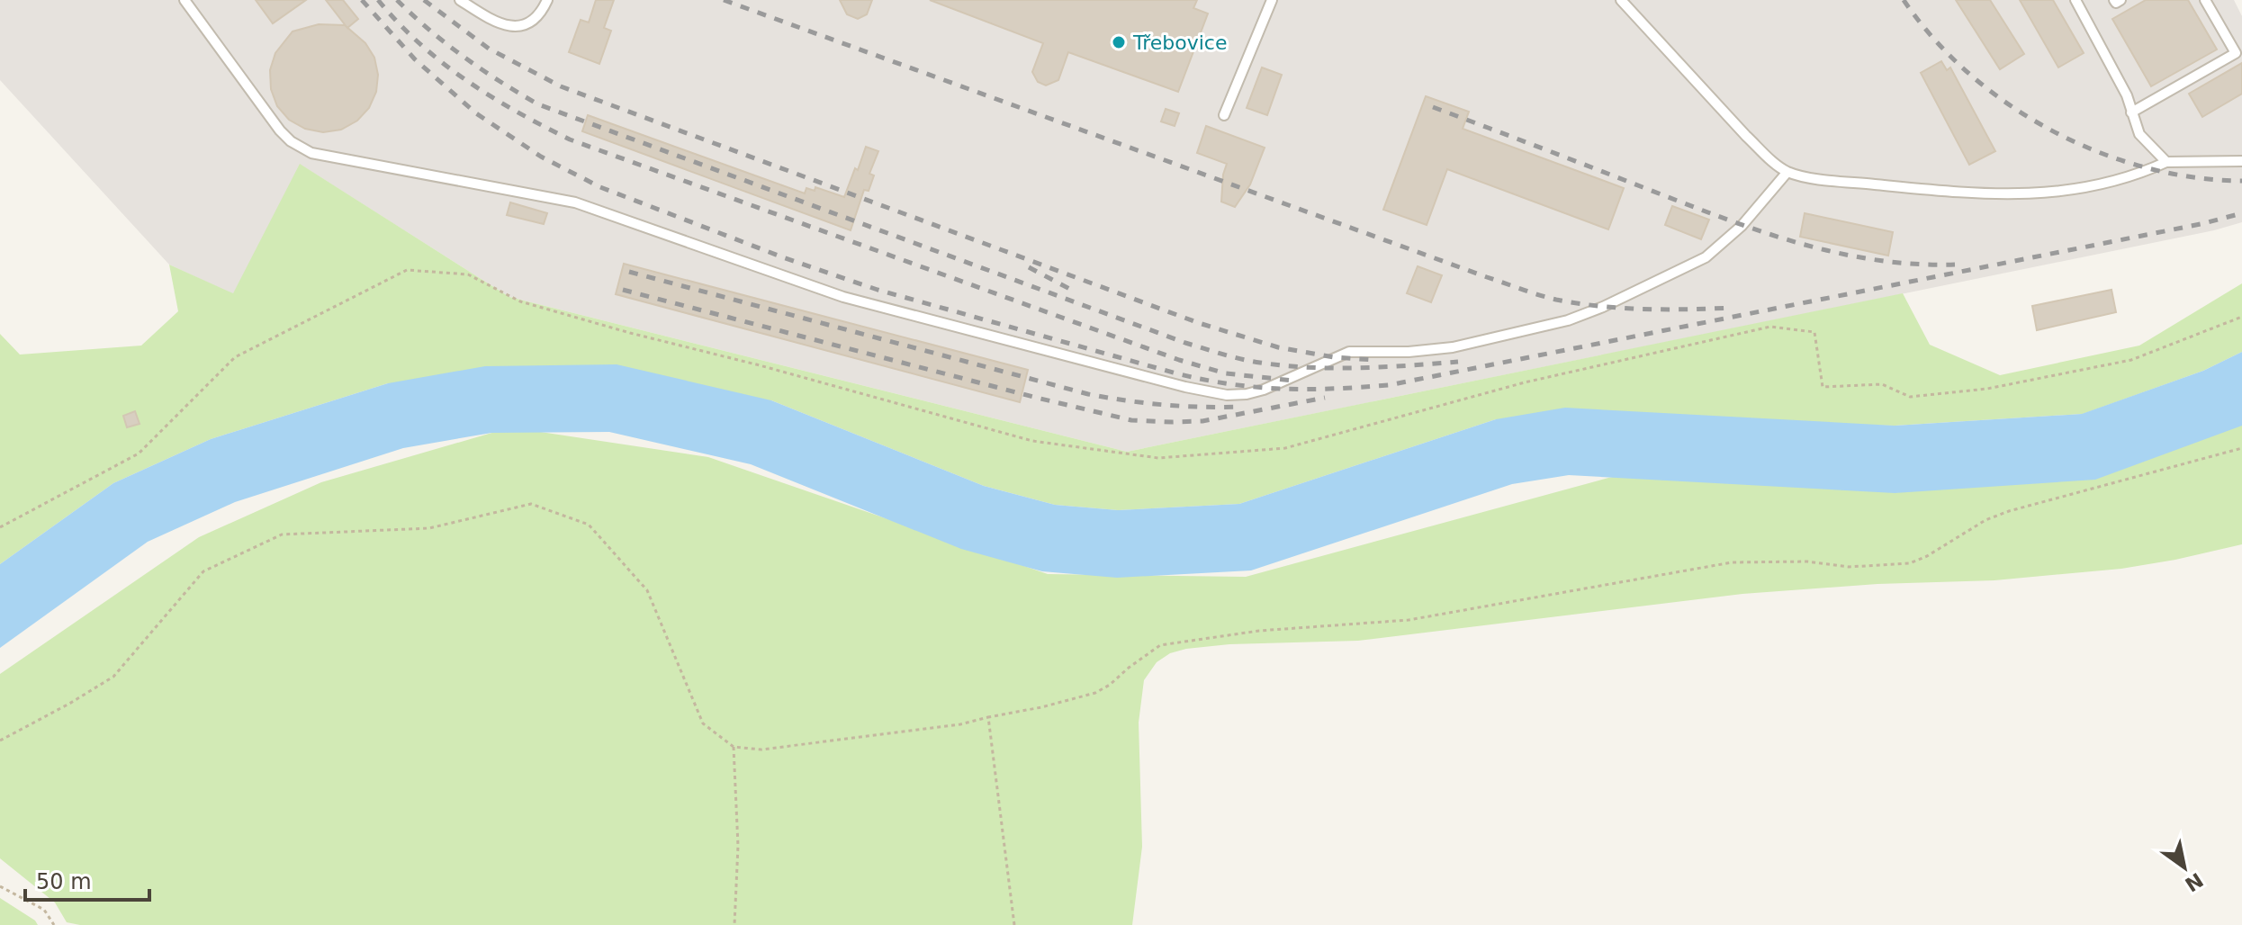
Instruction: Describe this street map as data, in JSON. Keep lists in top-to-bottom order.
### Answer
{
  "places": ["Třebovice"],
  "scale_bar": "50 m",
  "north": "bottom right"
}
